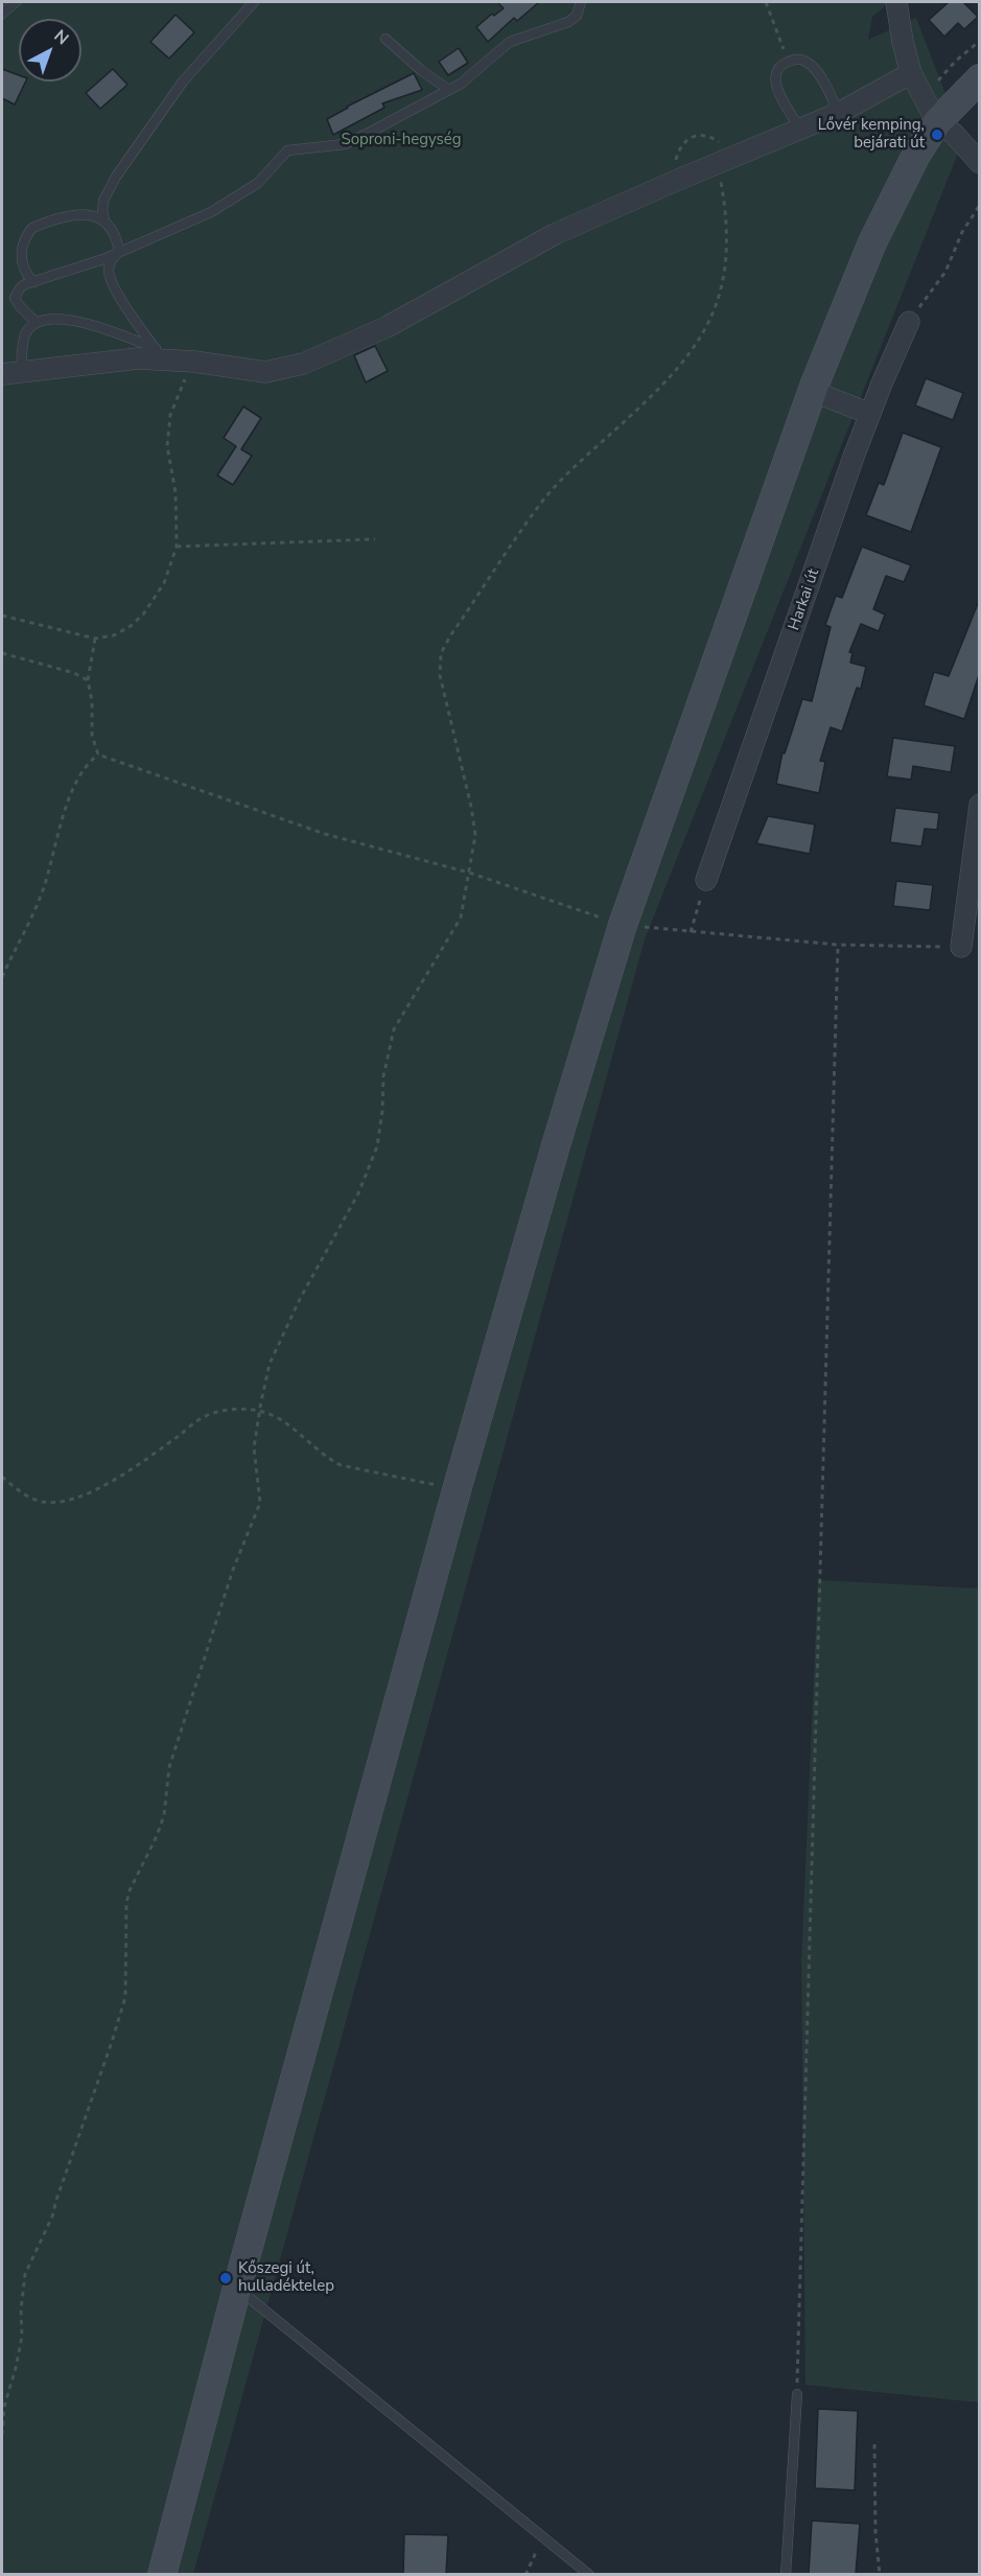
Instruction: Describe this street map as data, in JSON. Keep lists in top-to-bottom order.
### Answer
{
  "streets": {
    "street": ["Harkai út"]
  },
  "parks": ["Soproni-hegység"],
  "places": ["Lővér kemping, bejárati út", "Kőszegi út, hulladéktelep"],
  "north": "top right"
}
